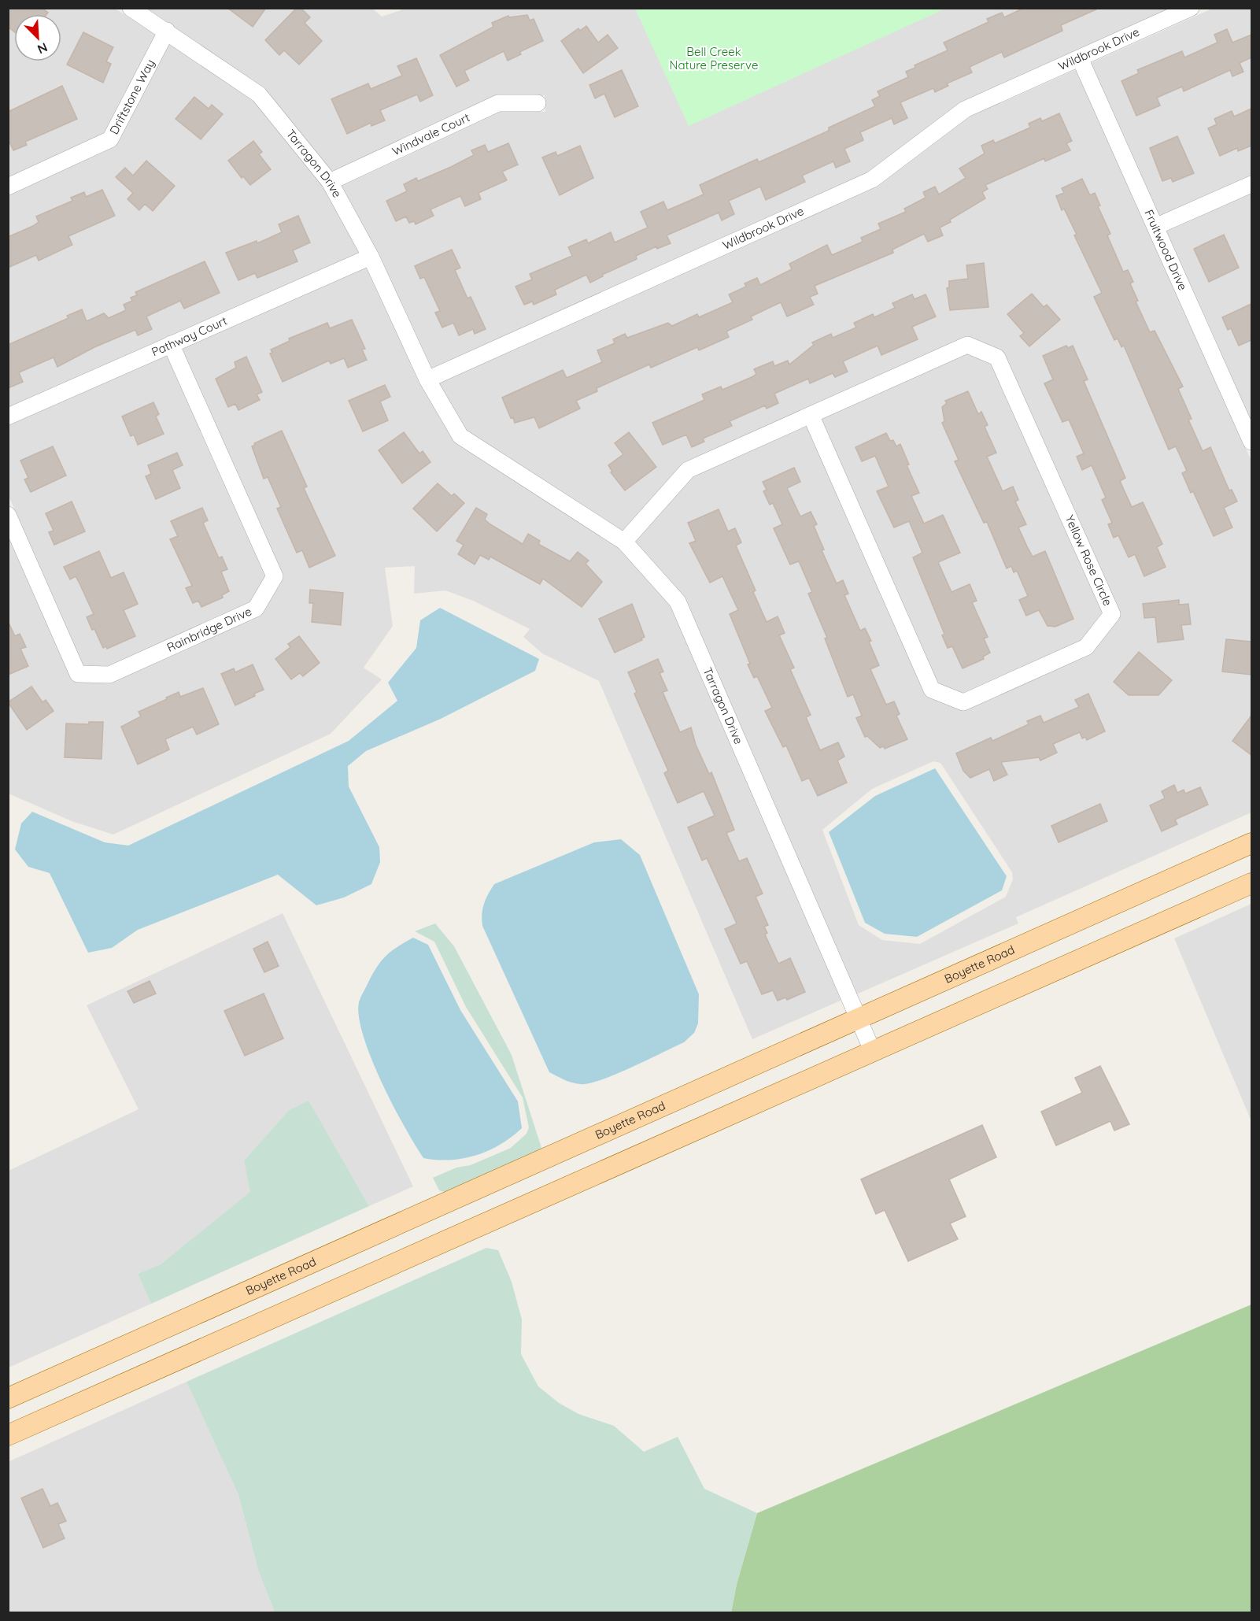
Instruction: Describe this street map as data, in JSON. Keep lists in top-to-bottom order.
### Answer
{
  "streets": {
    "main road": ["Boyette Road"],
    "street": [
      "Wildbrook Drive",
      "Driftstone Way",
      "Windvale Court",
      "Tarragon Drive",
      "Fruitwood Drive",
      "Pathway Court",
      "Yellow Rose Circle",
      "Rainbridge Drive"
    ]
  },
  "crossings": [
    ["Wildbrook Drive", "Tarragon Drive"],
    ["Wildbrook Drive", "Fruitwood Drive"],
    ["Driftstone Way", "Tarragon Drive"],
    ["Windvale Court", "Tarragon Drive"],
    ["Tarragon Drive", "Pathway Court"],
    ["Tarragon Drive", "Yellow Rose Circle"],
    ["Tarragon Drive", "Boyette Road"],
    ["Pathway Court", "Rainbridge Drive"]
  ],
  "parks": ["Bell Creek Nature Preserve"],
  "north": "bottom right"
}
